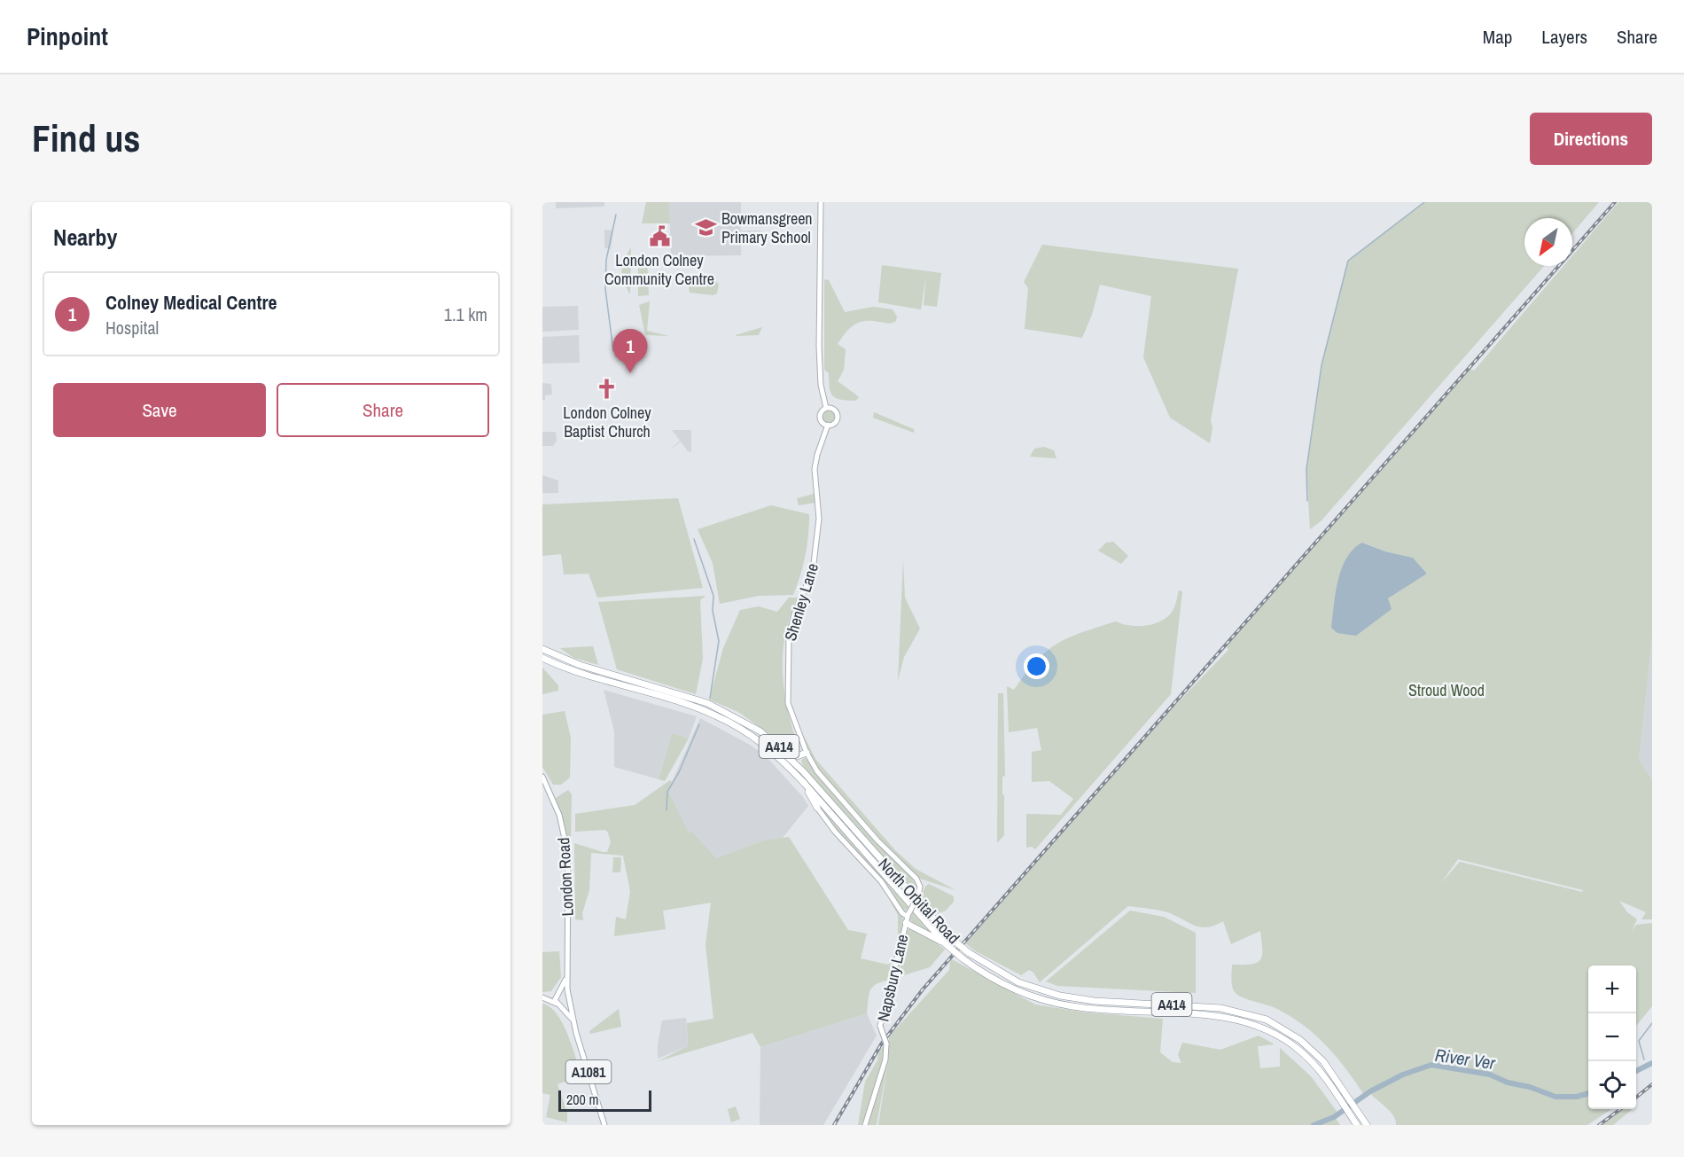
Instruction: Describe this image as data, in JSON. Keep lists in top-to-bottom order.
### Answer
{
  "streets": {
    "highway": ["A414", "North Orbital Road"],
    "main road": [
      "Shenley Lane",
      "London Road",
      "Napsbury Lane",
      "A1081"
    ]
  },
  "crossings": [
    ["Shenley Lane", "Napsbury Lane"]
  ],
  "water": ["River Ver"],
  "parks": ["Stroud Wood"],
  "places": {
    "school or university": ["Bowmansgreen Primary School"],
    "public building": ["London Colney Community Centre"],
    "church": ["London Colney Baptist Church"]
  },
  "scale_bar": "200 m",
  "north": "bottom left",
  "page": {
    "header": "Pinpoint",
    "nav": ["Map", "Layers", "Share"],
    "buttons": [
      "Directions",
      ["Save", "Share"]
    ],
    "title": "Find us",
    "heading": "Nearby",
    "list": [
      {
        "mark": "1",
        "name": "Colney Medical Centre",
        "note": "Hospital",
        "value": "1.1 km"
      }
    ],
    "pins": "1",
    "map_buttons": ["+", "−"],
    "scale": "200 m"
  }
}
